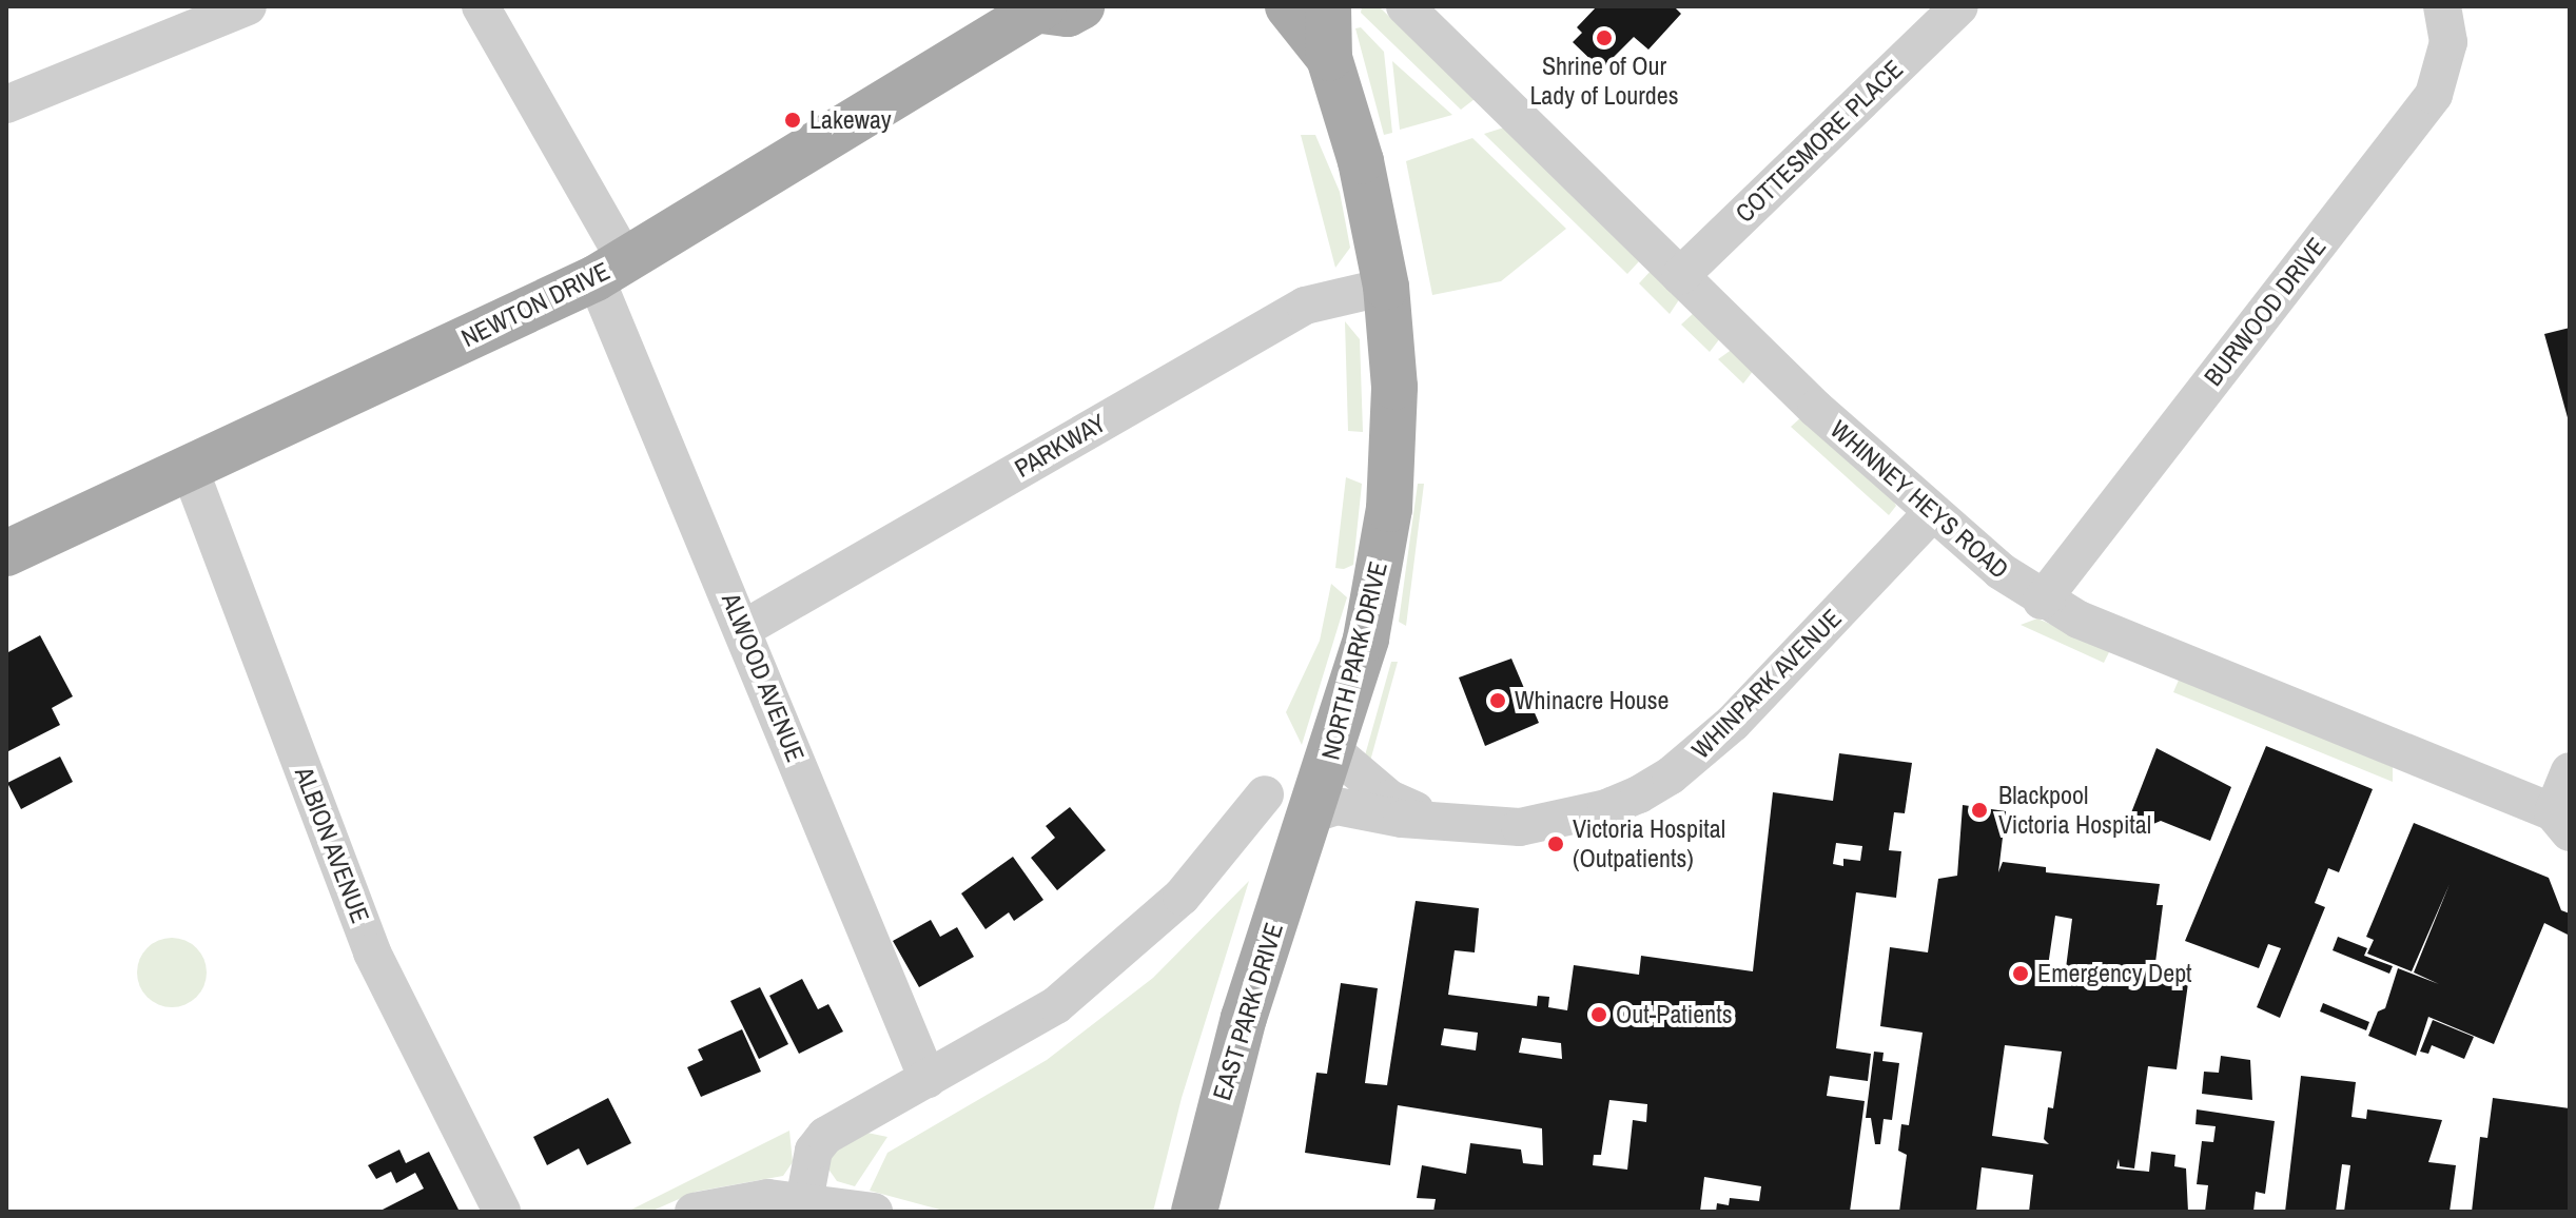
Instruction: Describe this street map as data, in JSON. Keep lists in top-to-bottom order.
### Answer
{
  "streets": {
    "main road": ["NEWTON DRIVE", "NORTH PARK DRIVE", "EAST PARK DRIVE"],
    "street": [
      "COTTESMORE PLACE",
      "BURWOOD DRIVE",
      "PARKWAY",
      "WHINNEY HEYS ROAD",
      "ALWOOD AVENUE",
      "WHINPARK AVENUE",
      "ALBION AVENUE"
    ]
  },
  "crossings": [
    ["COTTESMORE PLACE", "WHINNEY HEYS ROAD"],
    ["NEWTON DRIVE", "ALWOOD AVENUE"],
    ["NEWTON DRIVE", "ALBION AVENUE"],
    ["BURWOOD DRIVE", "WHINNEY HEYS ROAD"],
    ["PARKWAY", "NORTH PARK DRIVE"],
    ["PARKWAY", "ALWOOD AVENUE"],
    ["WHINNEY HEYS ROAD", "WHINPARK AVENUE"],
    ["NORTH PARK DRIVE", "WHINPARK AVENUE"],
    ["NORTH PARK DRIVE", "EAST PARK DRIVE"],
    ["WHINPARK AVENUE", "EAST PARK DRIVE"]
  ],
  "places": [
    "Shrine of Our Lady of Lourdes",
    "Lakeway",
    "Whinacre House",
    "Blackpool Victoria Hospital",
    "Victoria Hospital (Outpatients)",
    "Emergency Dept",
    "Out-Patients"
  ]
}
